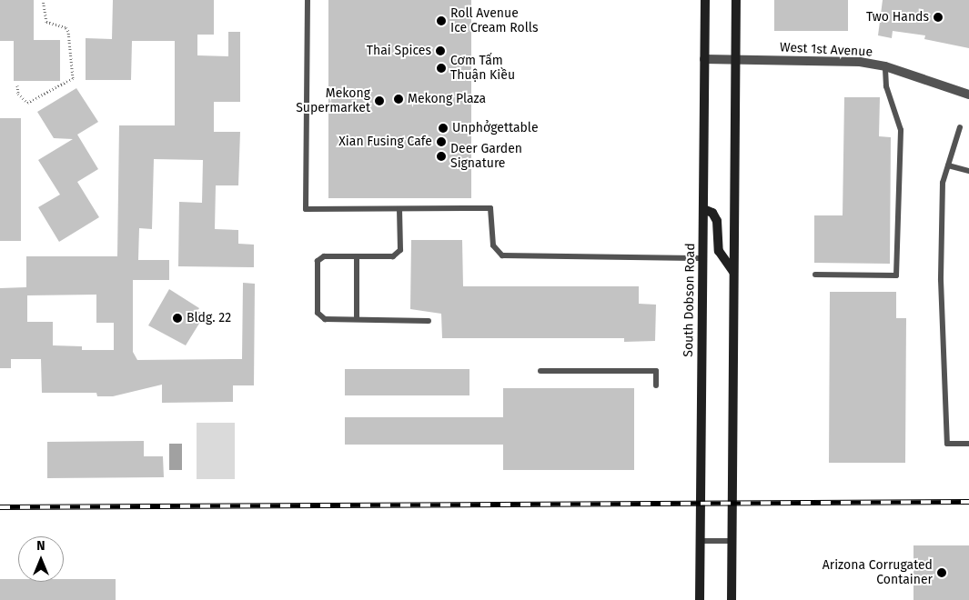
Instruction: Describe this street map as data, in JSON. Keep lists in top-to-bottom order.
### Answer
{
  "streets": {
    "main road": ["South Dobson Road"],
    "street": ["West 1st Avenue"]
  },
  "crossings": [
    ["West 1st Avenue", "South Dobson Road"]
  ],
  "places": [
    "Two Hands",
    "Roll Avenue Ice Cream Rolls",
    "Thai Spices",
    "Cơm Tấm Thuận Kiều",
    "Mekong Plaza",
    "Mekong Supermarket",
    "Unphởgettable",
    "Xian Fusing Cafe",
    "Deer Garden Signature",
    "Bldg. 22",
    "Arizona Corrugated Container"
  ],
  "north": "top"
}
